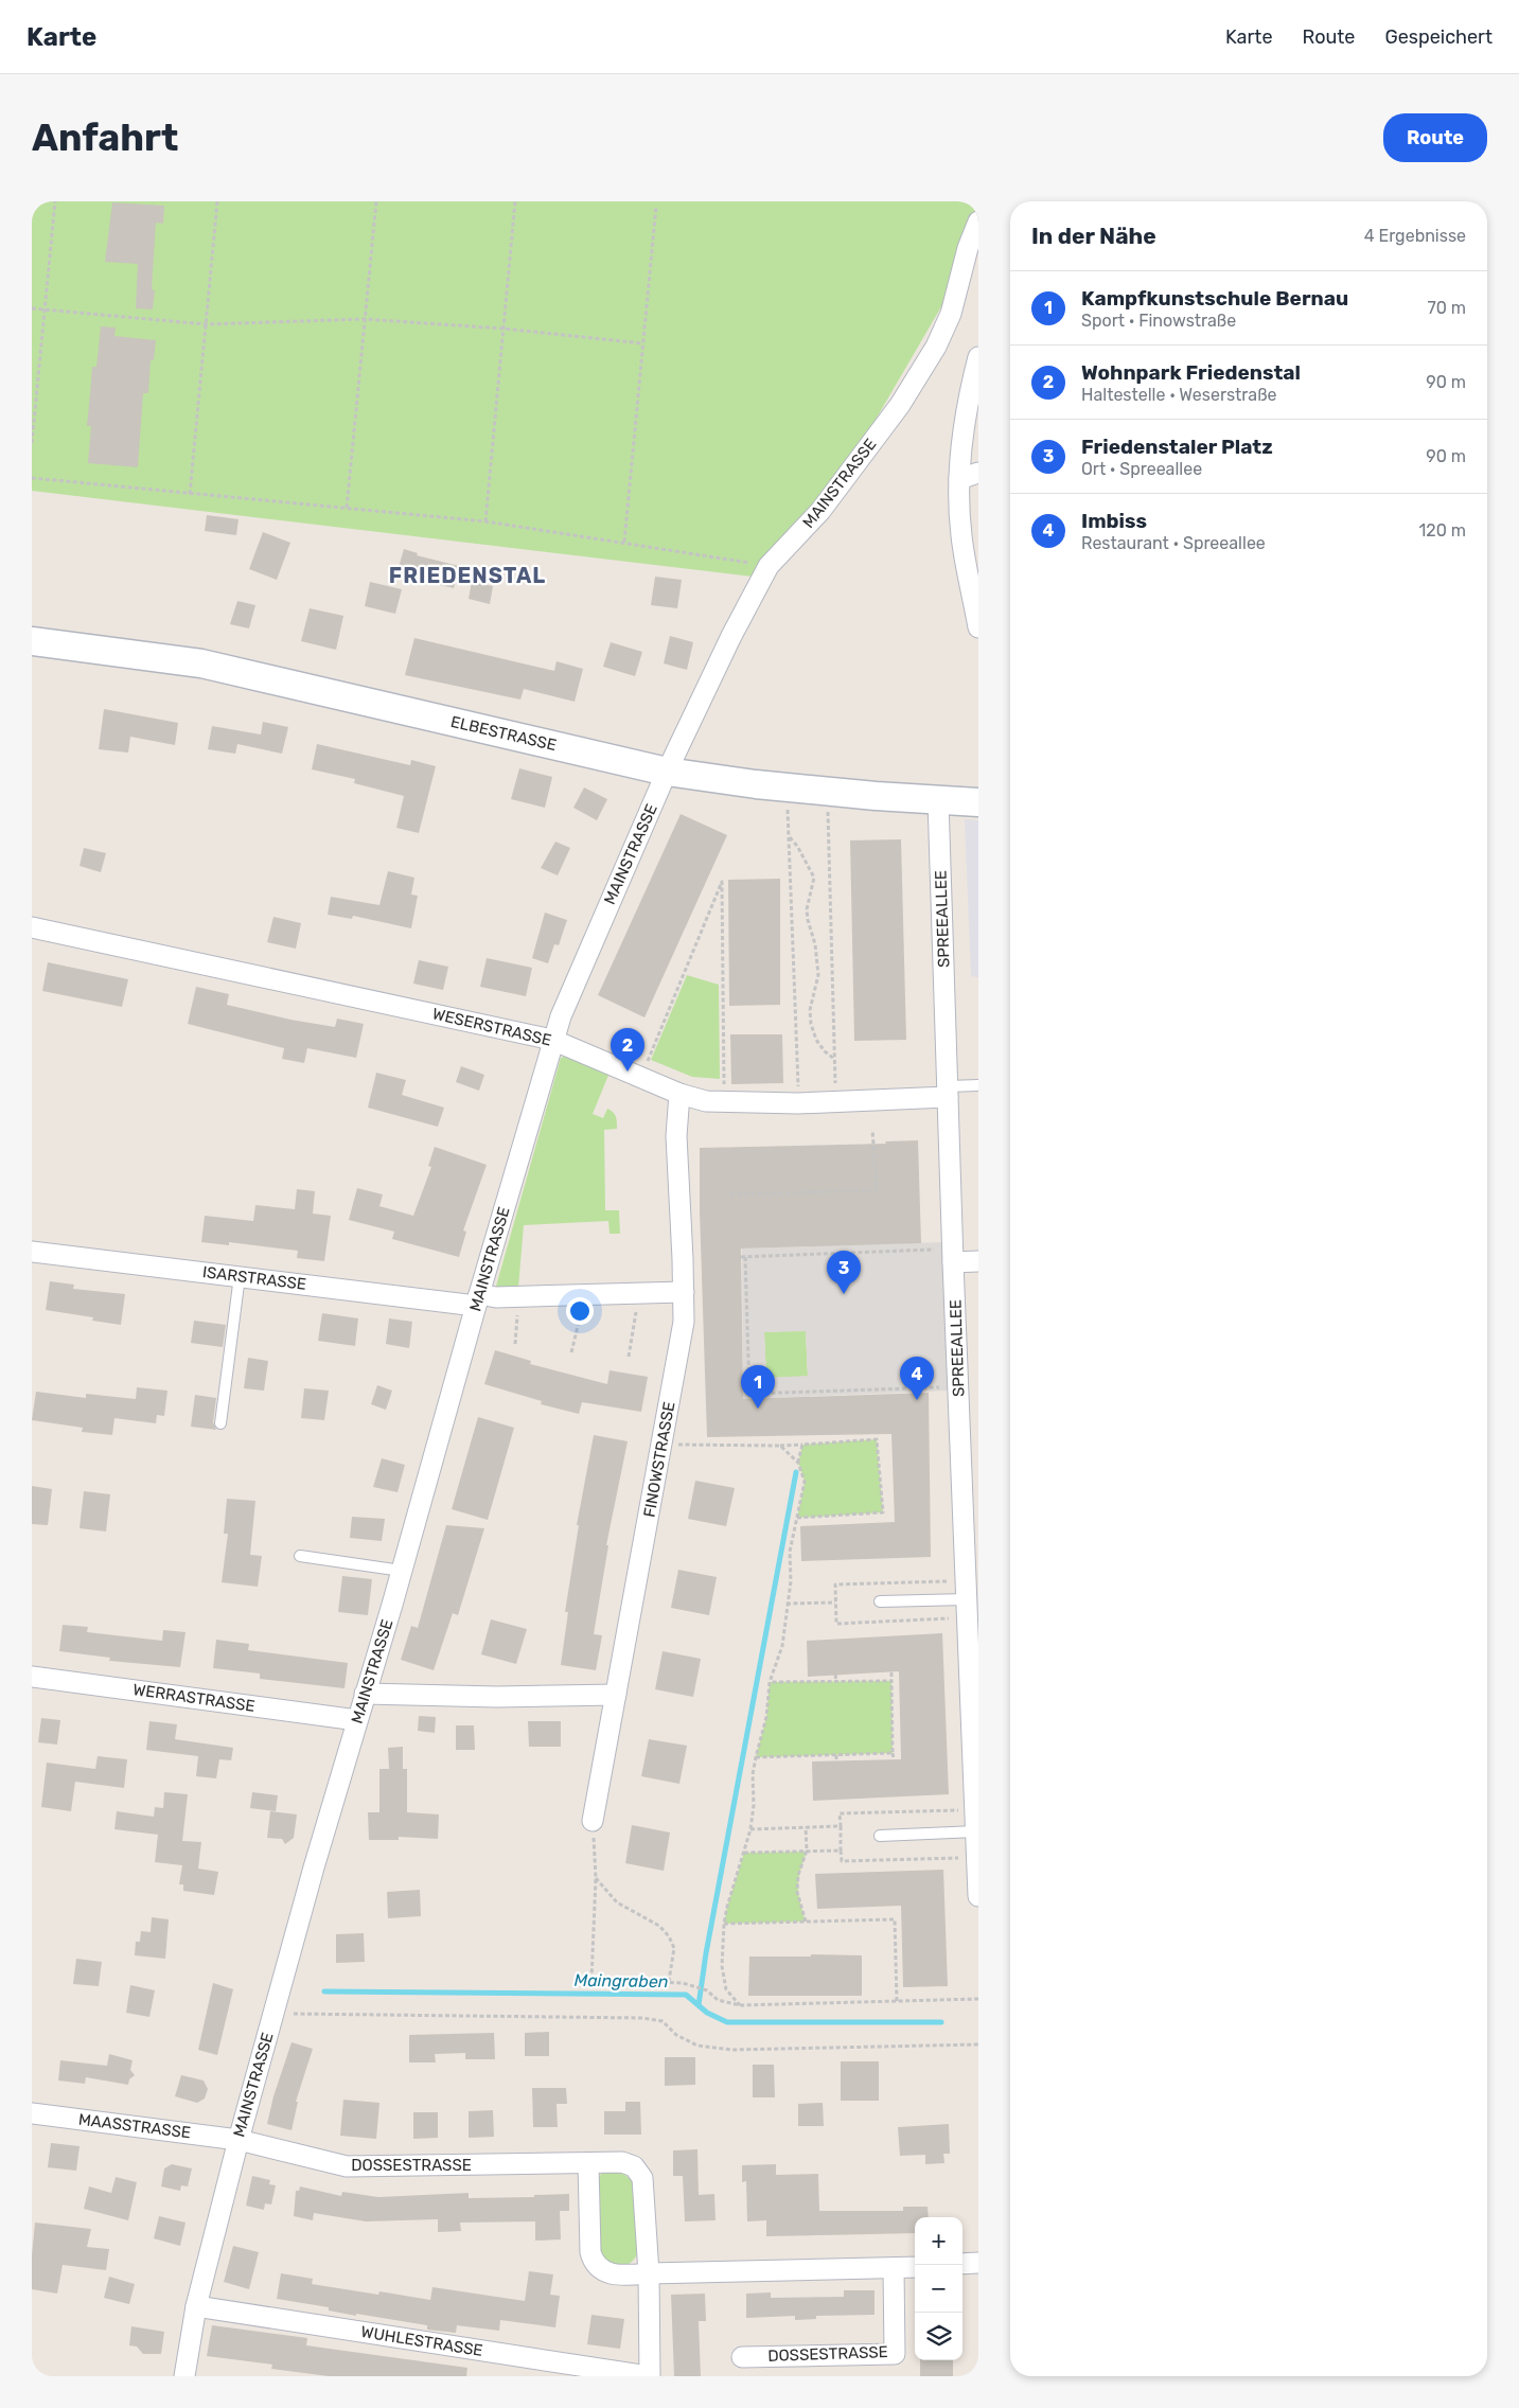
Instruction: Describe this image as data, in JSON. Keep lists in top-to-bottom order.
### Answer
{
  "streets": {
    "street": [
      "MAINSTRASSE",
      "ELBESTRASSE",
      "SPREEALLEE",
      "WESERSTRASSE",
      "ISARSTRASSE",
      "FINOWSTRASSE",
      "WERRASTRASSE",
      "MAASSTRASSE",
      "DOSSESTRASSE",
      "WUHLESTRASSE"
    ]
  },
  "crossings": [
    ["MAINSTRASSE", "ELBESTRASSE"],
    ["MAINSTRASSE", "WESERSTRASSE"],
    ["MAINSTRASSE", "ISARSTRASSE"],
    ["MAINSTRASSE", "WERRASTRASSE"],
    ["MAINSTRASSE", "MAASSTRASSE"],
    ["MAINSTRASSE", "DOSSESTRASSE"],
    ["MAINSTRASSE", "WUHLESTRASSE"],
    ["ELBESTRASSE", "SPREEALLEE"],
    ["SPREEALLEE", "WESERSTRASSE"],
    ["WESERSTRASSE", "FINOWSTRASSE"],
    ["ISARSTRASSE", "FINOWSTRASSE"],
    ["MAASSTRASSE", "DOSSESTRASSE"]
  ],
  "districts": ["FRIEDENSTAL"],
  "water": ["Maingraben"],
  "page": {
    "header": "Karte",
    "nav": ["Karte", "Route", "Gespeichert"],
    "buttons": "Route",
    "title": "Anfahrt",
    "heading": ["In der Nähe", "4 Ergebnisse"],
    "list": [
      {
        "mark": "1",
        "name": "Kampfkunstschule Bernau",
        "note": "Sport · Finowstraße",
        "value": "70 m"
      },
      {
        "mark": "2",
        "name": "Wohnpark Friedenstal",
        "note": "Haltestelle · Weserstraße",
        "value": "90 m"
      },
      {
        "mark": "3",
        "name": "Friedenstaler Platz",
        "note": "Ort · Spreeallee",
        "value": "90 m"
      },
      {
        "mark": "4",
        "name": "Imbiss",
        "note": "Restaurant · Spreeallee",
        "value": "120 m"
      }
    ],
    "pins": [
      "2",
      "3",
      "4",
      "1"
    ],
    "map_buttons": ["+", "−"]
  }
}
